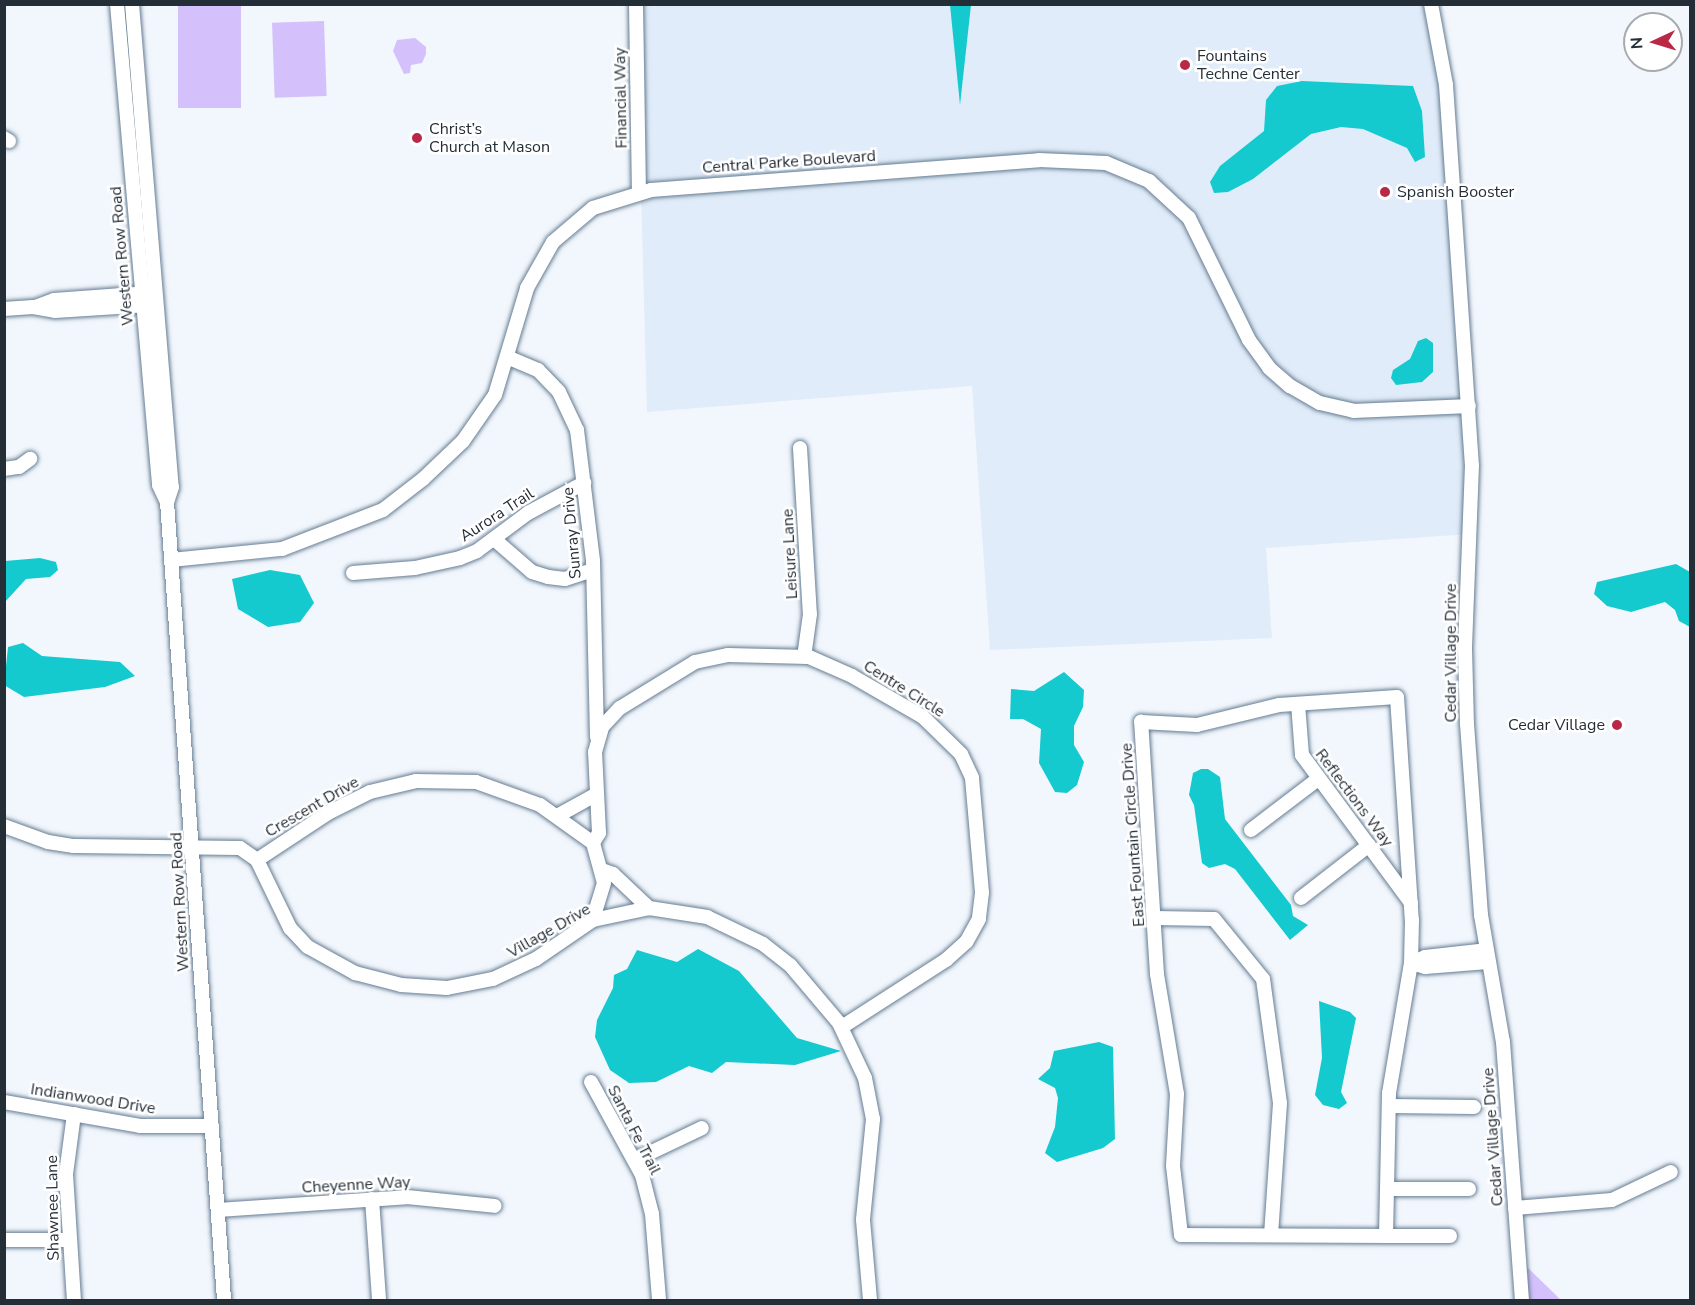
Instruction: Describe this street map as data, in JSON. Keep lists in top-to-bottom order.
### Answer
{
  "streets": {
    "street": [
      "Financial Way",
      "Central Parke Boulevard",
      "Western Row Road",
      "Aurora Trail",
      "Sunray Drive",
      "Leisure Lane",
      "Cedar Village Drive",
      "Centre Circle",
      "Reflections Way",
      "Crescent Drive",
      "East Fountain Circle Drive",
      "Village Drive",
      "Indianwood Drive",
      "Santa Fe Trail",
      "Cheyenne Way",
      "Shawnee Lane"
    ]
  },
  "crossings": [
    ["Financial Way", "Central Parke Boulevard"],
    ["Central Parke Boulevard", "Western Row Road"],
    ["Central Parke Boulevard", "Sunray Drive"],
    ["Central Parke Boulevard", "Cedar Village Drive"],
    ["Western Row Road", "Indianwood Drive"],
    ["Western Row Road", "Cheyenne Way"],
    ["Aurora Trail", "Sunray Drive"],
    ["Sunray Drive", "Centre Circle"],
    ["Leisure Lane", "Centre Circle"],
    ["Centre Circle", "Village Drive"],
    ["Reflections Way", "East Fountain Circle Drive"],
    ["Crescent Drive", "Village Drive"],
    ["Indianwood Drive", "Shawnee Lane"]
  ],
  "places": [
    "Fountains Techne Center",
    "Christ’s Church at Mason",
    "Spanish Booster",
    "Cedar Village"
  ],
  "north": "left"
}
